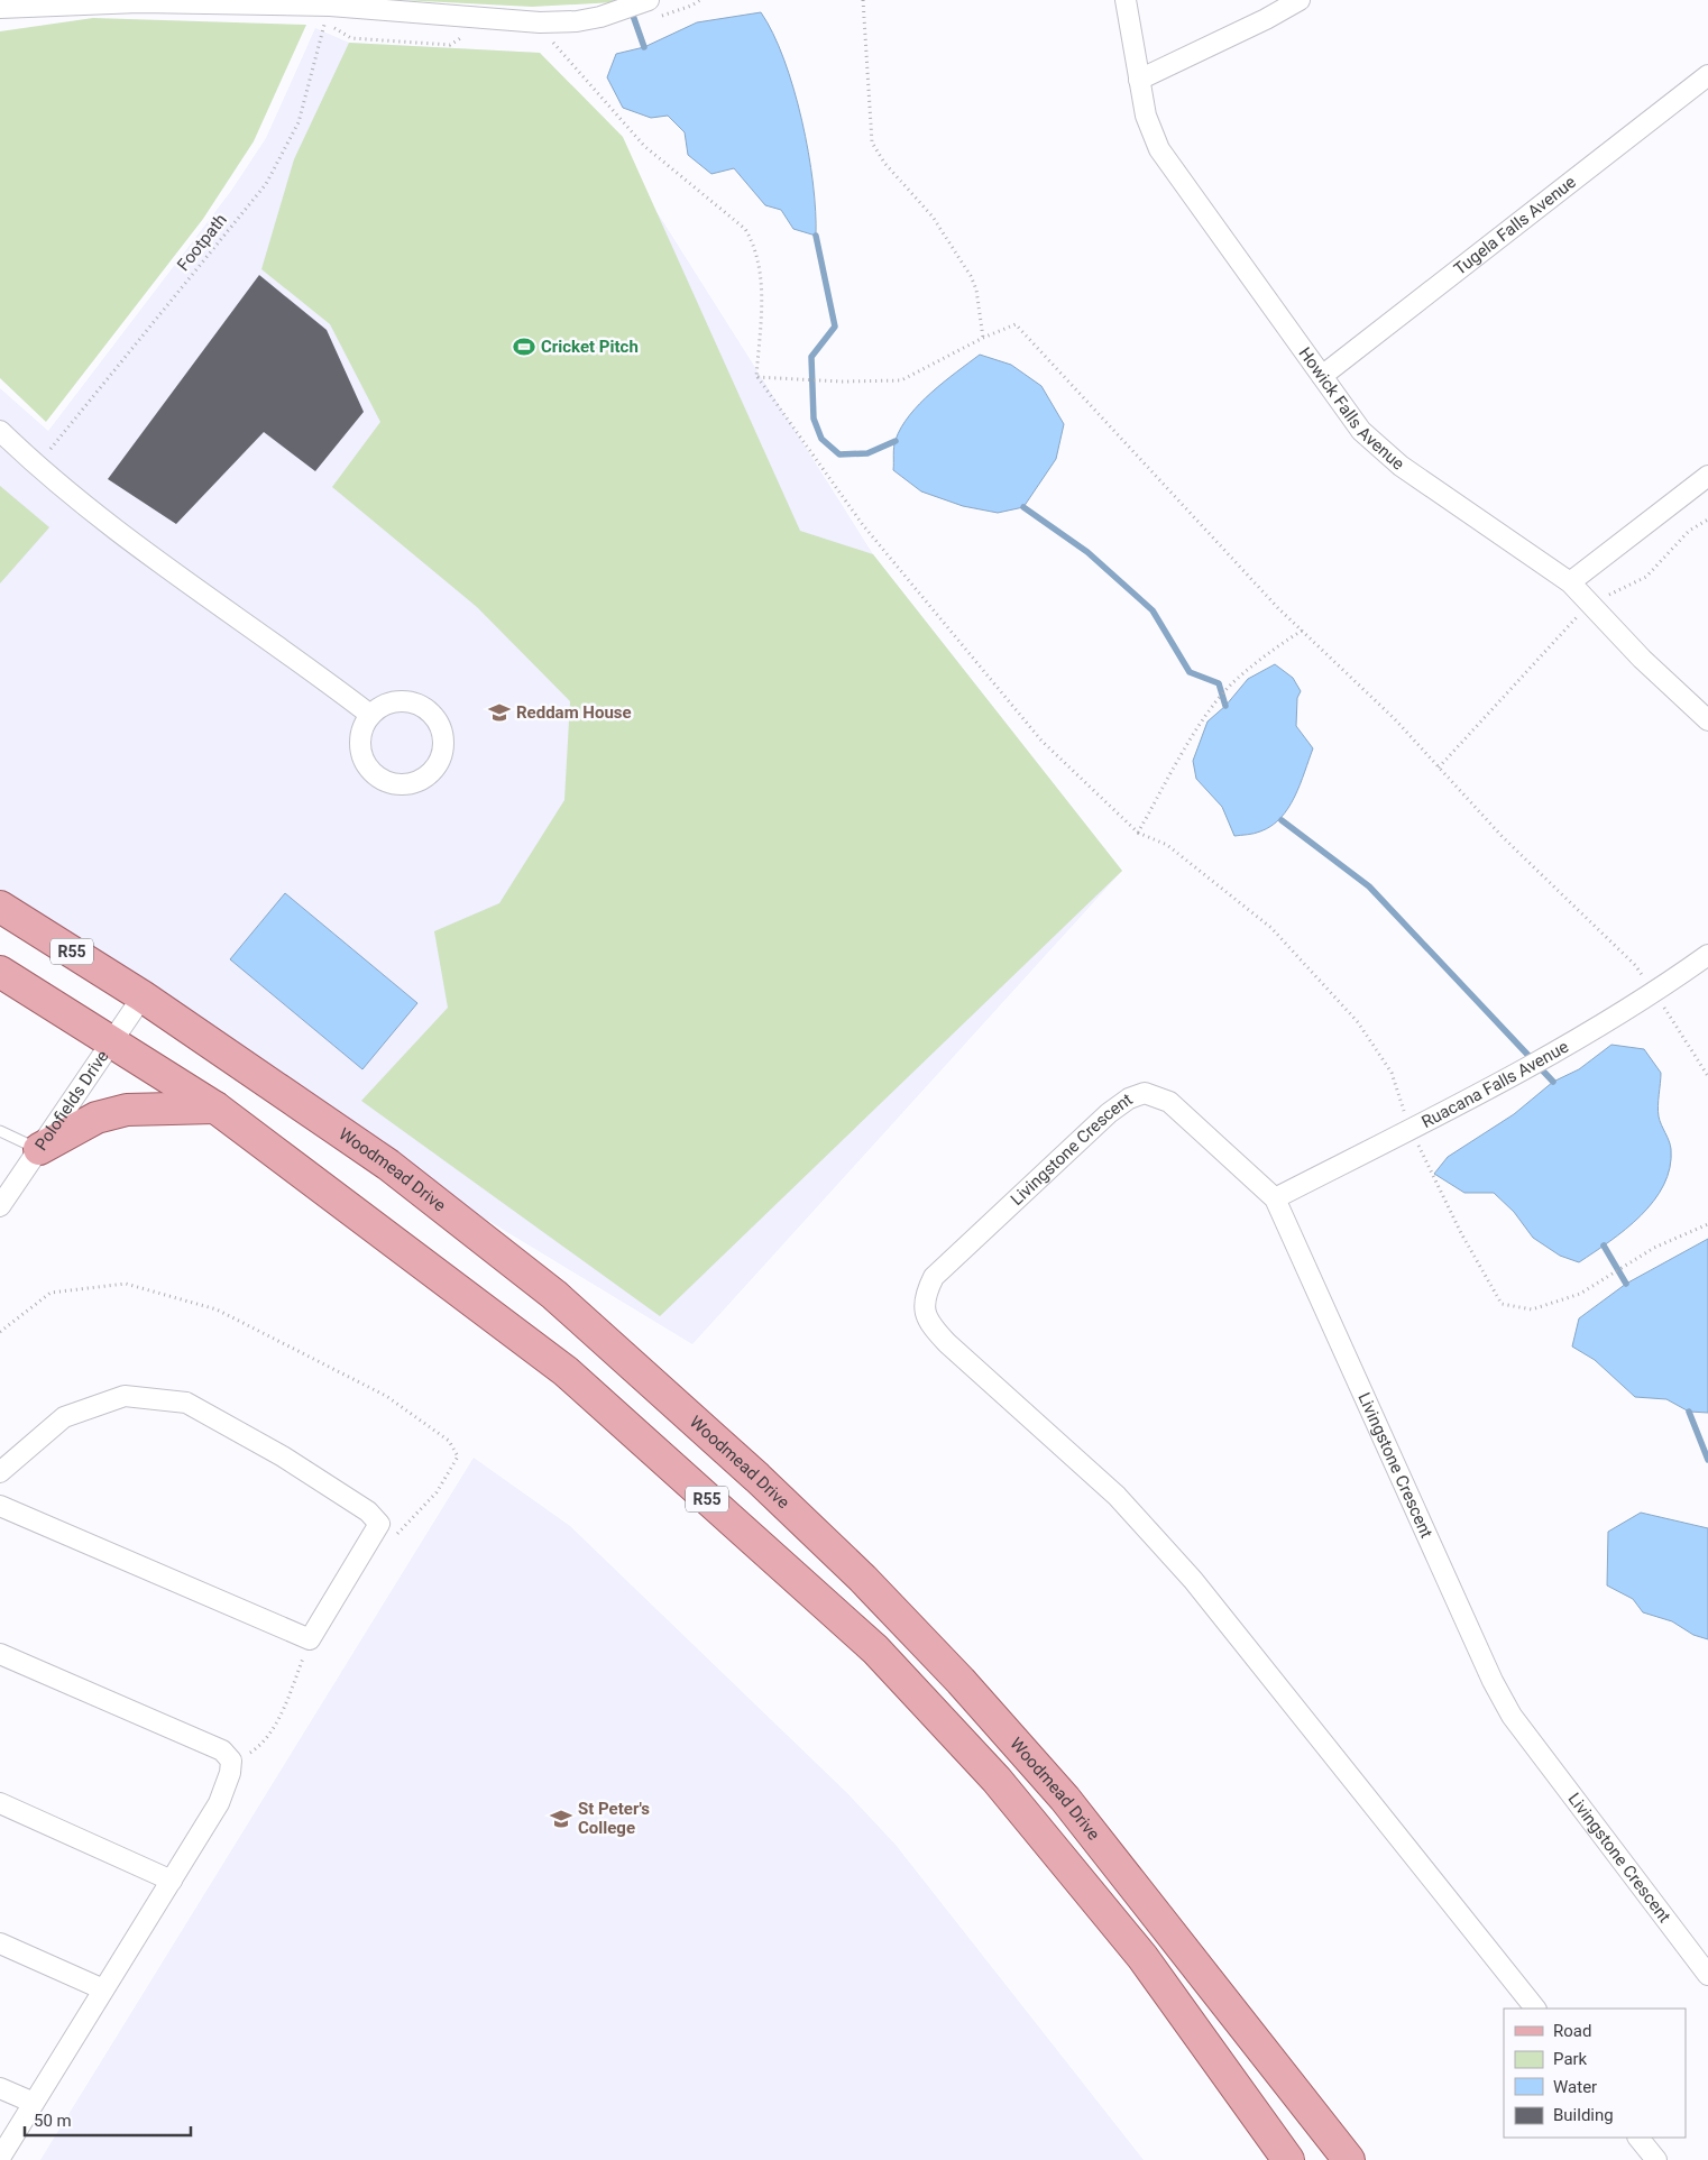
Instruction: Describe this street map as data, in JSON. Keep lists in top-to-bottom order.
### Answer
{
  "streets": {
    "main road": ["R55", "Woodmead Drive"],
    "street": [
      "Tugela Falls Avenue",
      "Howick Falls Avenue",
      "Ruacana Falls Avenue",
      "Polofields Drive",
      "Livingstone Crescent"
    ],
    "path": ["Footpath"]
  },
  "crossings": [
    ["Tugela Falls Avenue", "Howick Falls Avenue"],
    ["R55", "Polofields Drive"],
    ["Ruacana Falls Avenue", "Livingstone Crescent"],
    ["Polofields Drive", "Woodmead Drive"]
  ],
  "places": {
    "sports": ["Cricket Pitch"],
    "school or university": ["Reddam House", "St Peter's College"]
  },
  "legend": [
    "Road",
    "Park",
    "Water",
    "Building"
  ],
  "scale_bar": "50 m"
}
